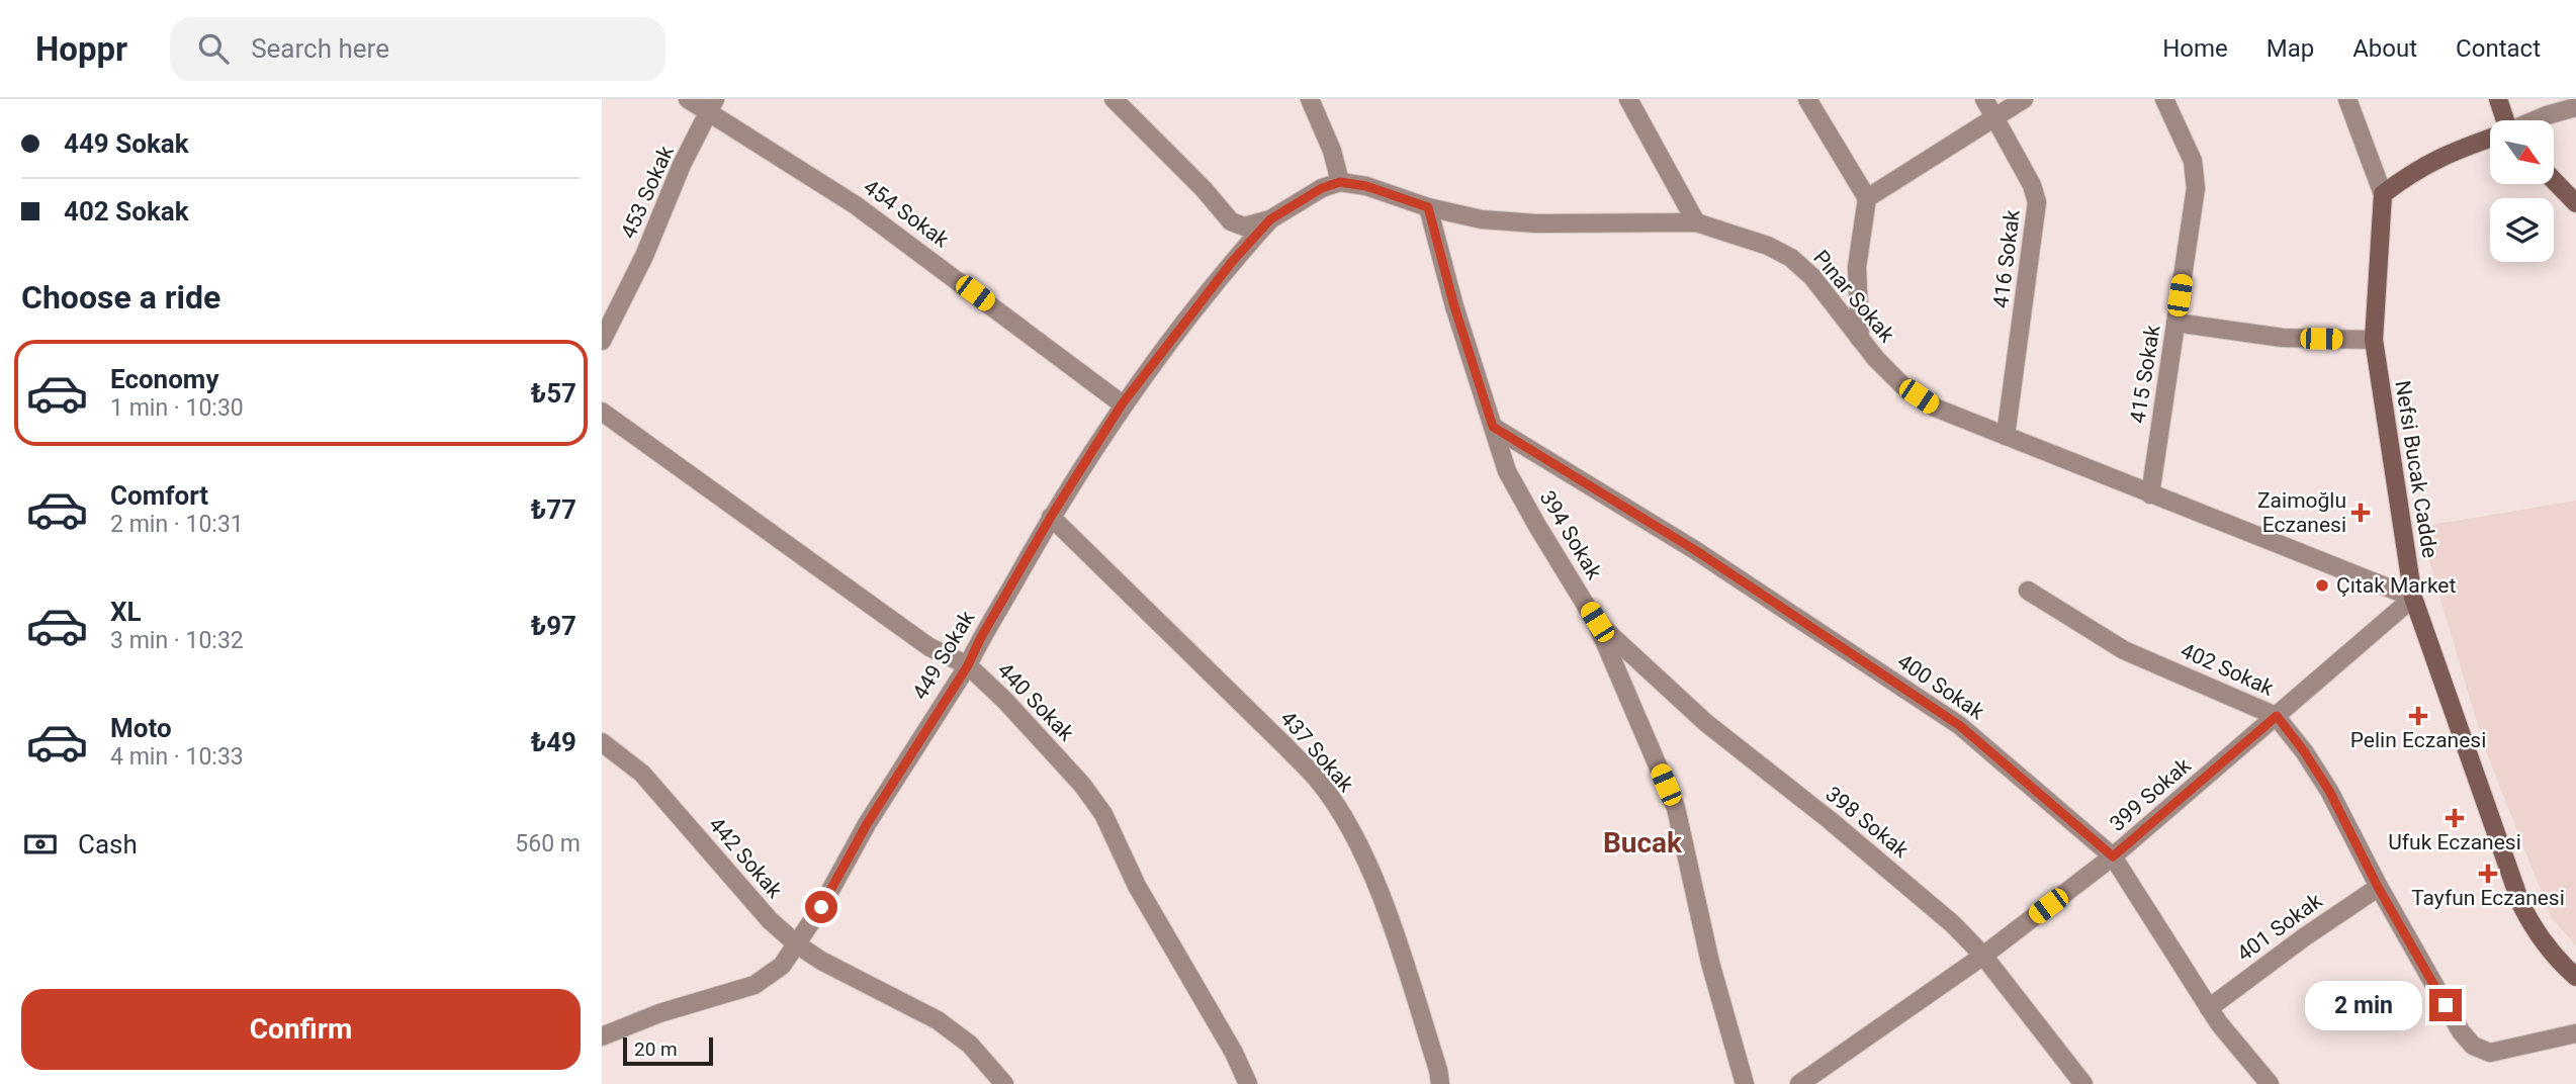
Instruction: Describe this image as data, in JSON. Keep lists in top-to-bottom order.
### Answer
{
  "streets": {
    "street": [
      "453 Sokak",
      "454 Sokak",
      "416 Sokak",
      "Pınar Sokak",
      "415 Sokak",
      "Nefsi Bucak Cadde",
      "394 Sokak",
      "449 Sokak",
      "402 Sokak",
      "400 Sokak",
      "440 Sokak",
      "437 Sokak",
      "399 Sokak",
      "398 Sokak",
      "442 Sokak",
      "401 Sokak"
    ]
  },
  "crossings": [
    ["453 Sokak", "454 Sokak"],
    ["454 Sokak", "449 Sokak"],
    ["416 Sokak", "Pınar Sokak"],
    ["Pınar Sokak", "415 Sokak"],
    ["Pınar Sokak", "Nefsi Bucak Cadde"],
    ["Pınar Sokak", "394 Sokak"],
    ["Pınar Sokak", "399 Sokak"],
    ["Nefsi Bucak Cadde", "399 Sokak"],
    ["394 Sokak", "400 Sokak"],
    ["394 Sokak", "398 Sokak"],
    ["449 Sokak", "440 Sokak"],
    ["449 Sokak", "437 Sokak"],
    ["449 Sokak", "442 Sokak"],
    ["402 Sokak", "399 Sokak"],
    ["402 Sokak", "401 Sokak"],
    ["400 Sokak", "399 Sokak"],
    ["400 Sokak", "401 Sokak"],
    ["399 Sokak", "398 Sokak"]
  ],
  "districts": ["Bucak"],
  "places": {
    "health": [
      "Zaimoğlu Eczanesi",
      "Pelin Eczanesi",
      "Ufuk Eczanesi",
      "Tayfun Eczanesi"
    ],
    "other": ["Çıtak Market"]
  },
  "scale_bar": "20 m",
  "north": "bottom right",
  "page": {
    "header": "Hoppr",
    "search": "Search here",
    "nav": [
      "Home",
      "Map",
      "About",
      "Contact"
    ],
    "banner": ["449 Sokak", "402 Sokak"],
    "heading": "Choose a ride",
    "list": [
      {
        "name": "Economy",
        "note": "1 min · 10:30",
        "value": "₺57"
      },
      {
        "name": "Comfort",
        "note": "2 min · 10:31",
        "value": "₺77"
      },
      {
        "name": "XL",
        "note": "3 min · 10:32",
        "value": "₺97"
      },
      {
        "name": "Moto",
        "note": "4 min · 10:33",
        "value": "₺49"
      }
    ],
    "pay": ["Cash", "560 m"],
    "buttons": "Confirm",
    "bubble": "2 min",
    "scale": "20 m"
  }
}
